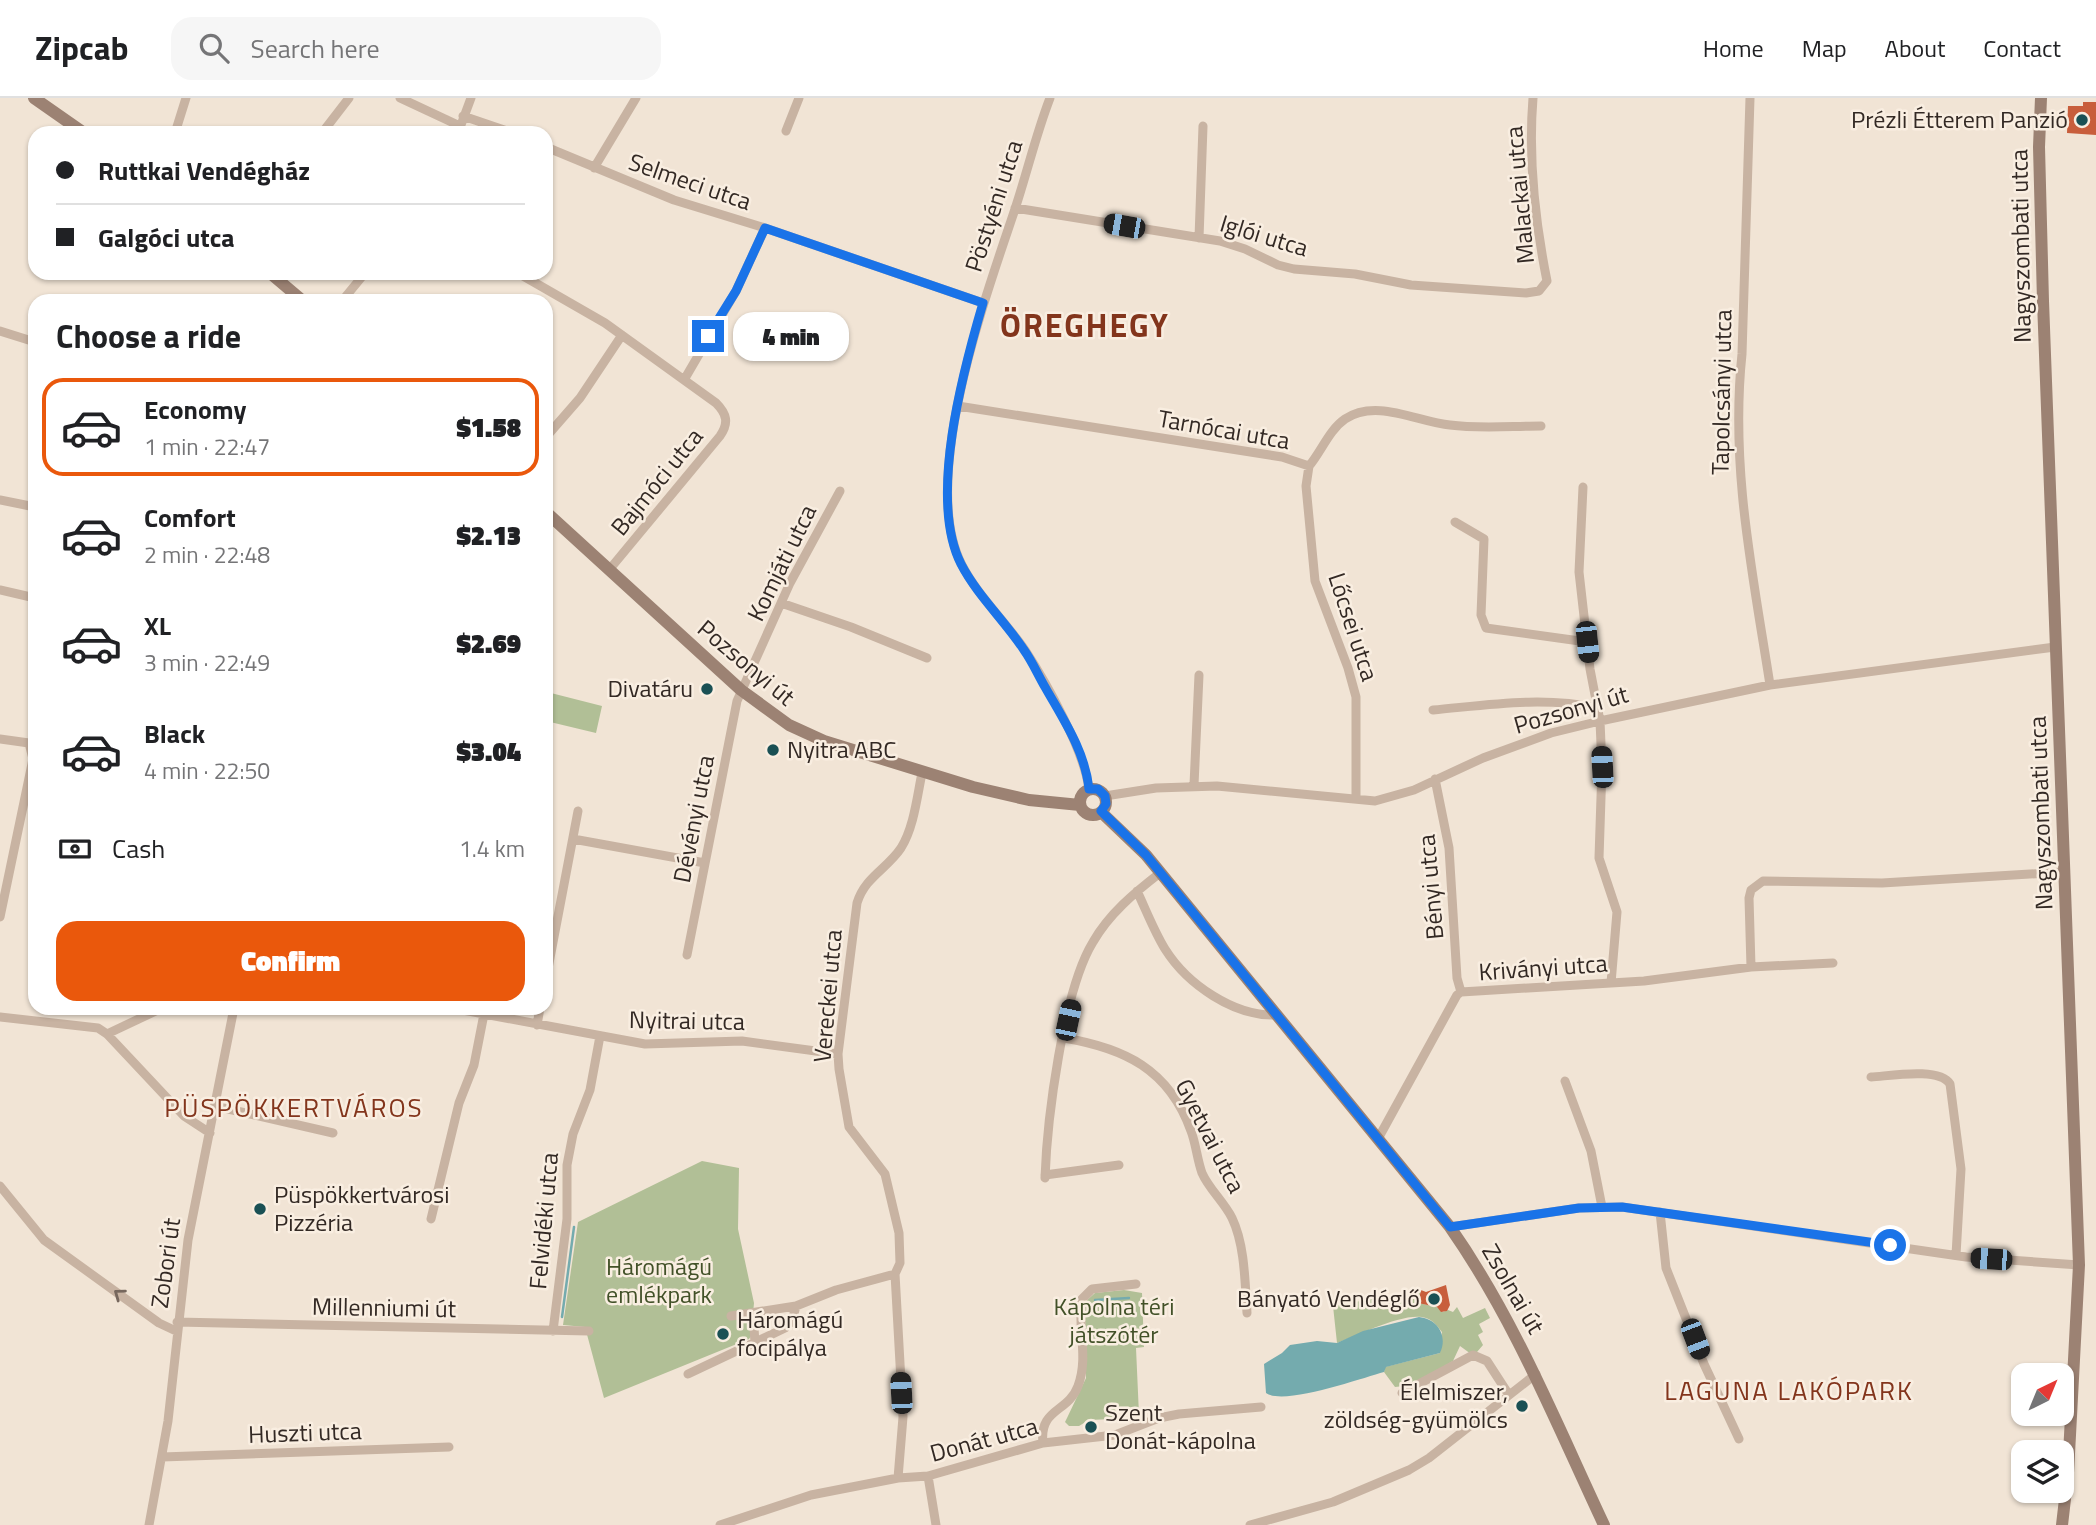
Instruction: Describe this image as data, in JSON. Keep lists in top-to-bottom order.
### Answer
{
  "streets": {
    "street": [
      "Selmeci utca",
      "Malackai utca",
      "Pöstyéni utca",
      "Iglói utca",
      "Nagyszombati utca",
      "Tapolcsányi utca",
      "Tarnócai utca",
      "Bajmóci utca",
      "Komjáti utca",
      "Lőcsei utca",
      "Pozsonyi út",
      "Dévényi utca",
      "Bényi utca",
      "Kriványi utca",
      "Vereckei utca",
      "Nyitrai utca",
      "Gyetvai utca",
      "Felvidéki utca",
      "Zobori út",
      "Zsolnai út",
      "Millenniumi út",
      "Huszti utca",
      "Donát utca"
    ]
  },
  "crossings": [
    ["Selmeci utca", "Pöstyéni utca"],
    ["Malackai utca", "Iglói utca"],
    ["Pöstyéni utca", "Iglói utca"],
    ["Pöstyéni utca", "Tarnócai utca"],
    ["Pöstyéni utca", "Pozsonyi út"],
    ["Pöstyéni utca", "Zsolnai út"],
    ["Nagyszombati utca", "Pozsonyi út"],
    ["Tapolcsányi utca", "Pozsonyi út"],
    ["Tarnócai utca", "Lőcsei utca"],
    ["Bajmóci utca", "Pozsonyi út"],
    ["Komjáti utca", "Pozsonyi út"],
    ["Komjáti utca", "Dévényi utca"],
    ["Lőcsei utca", "Pozsonyi út"],
    ["Pozsonyi út", "Dévényi utca"],
    ["Pozsonyi út", "Bényi utca"],
    ["Pozsonyi út", "Vereckei utca"],
    ["Pozsonyi út", "Zsolnai út"],
    ["Bényi utca", "Kriványi utca"],
    ["Kriványi utca", "Zsolnai út"],
    ["Vereckei utca", "Nyitrai utca"],
    ["Vereckei utca", "Donát utca"],
    ["Nyitrai utca", "Felvidéki utca"],
    ["Felvidéki utca", "Millenniumi út"],
    ["Zobori út", "Millenniumi út"],
    ["Zobori út", "Huszti utca"]
  ],
  "districts": ["ÖREGHEGY", "PÜSPÖKKERTVÁROS", "LAGUNA LAKÓPARK"],
  "parks": ["Háromágú emlékpark", "Kápolna téri játszótér"],
  "places": [
    "Prézli Étterem Panzió",
    "Divatáru",
    "Nyitra ABC",
    "Püspökkertvárosi Pizzéria",
    "Bányató Vendéglő",
    "Háromágú focipálya",
    "Élelmiszer, zöldség-gyümölcs",
    "Szent Donát-kápolna"
  ],
  "north": "top right",
  "page": {
    "header": "Zipcab",
    "search": "Search here",
    "nav": [
      "Home",
      "Map",
      "About",
      "Contact"
    ],
    "banner": ["Ruttkai Vendégház", "Galgóci utca"],
    "heading": "Choose a ride",
    "bubble": "4 min",
    "list": [
      {
        "name": "Economy",
        "note": "1 min · 22:47",
        "value": "$1.58"
      },
      {
        "name": "Comfort",
        "note": "2 min · 22:48",
        "value": "$2.13"
      },
      {
        "name": "XL",
        "note": "3 min · 22:49",
        "value": "$2.69"
      },
      {
        "name": "Black",
        "note": "4 min · 22:50",
        "value": "$3.04"
      }
    ],
    "pay": ["Cash", "1.4 km"],
    "buttons": "Confirm"
  }
}
